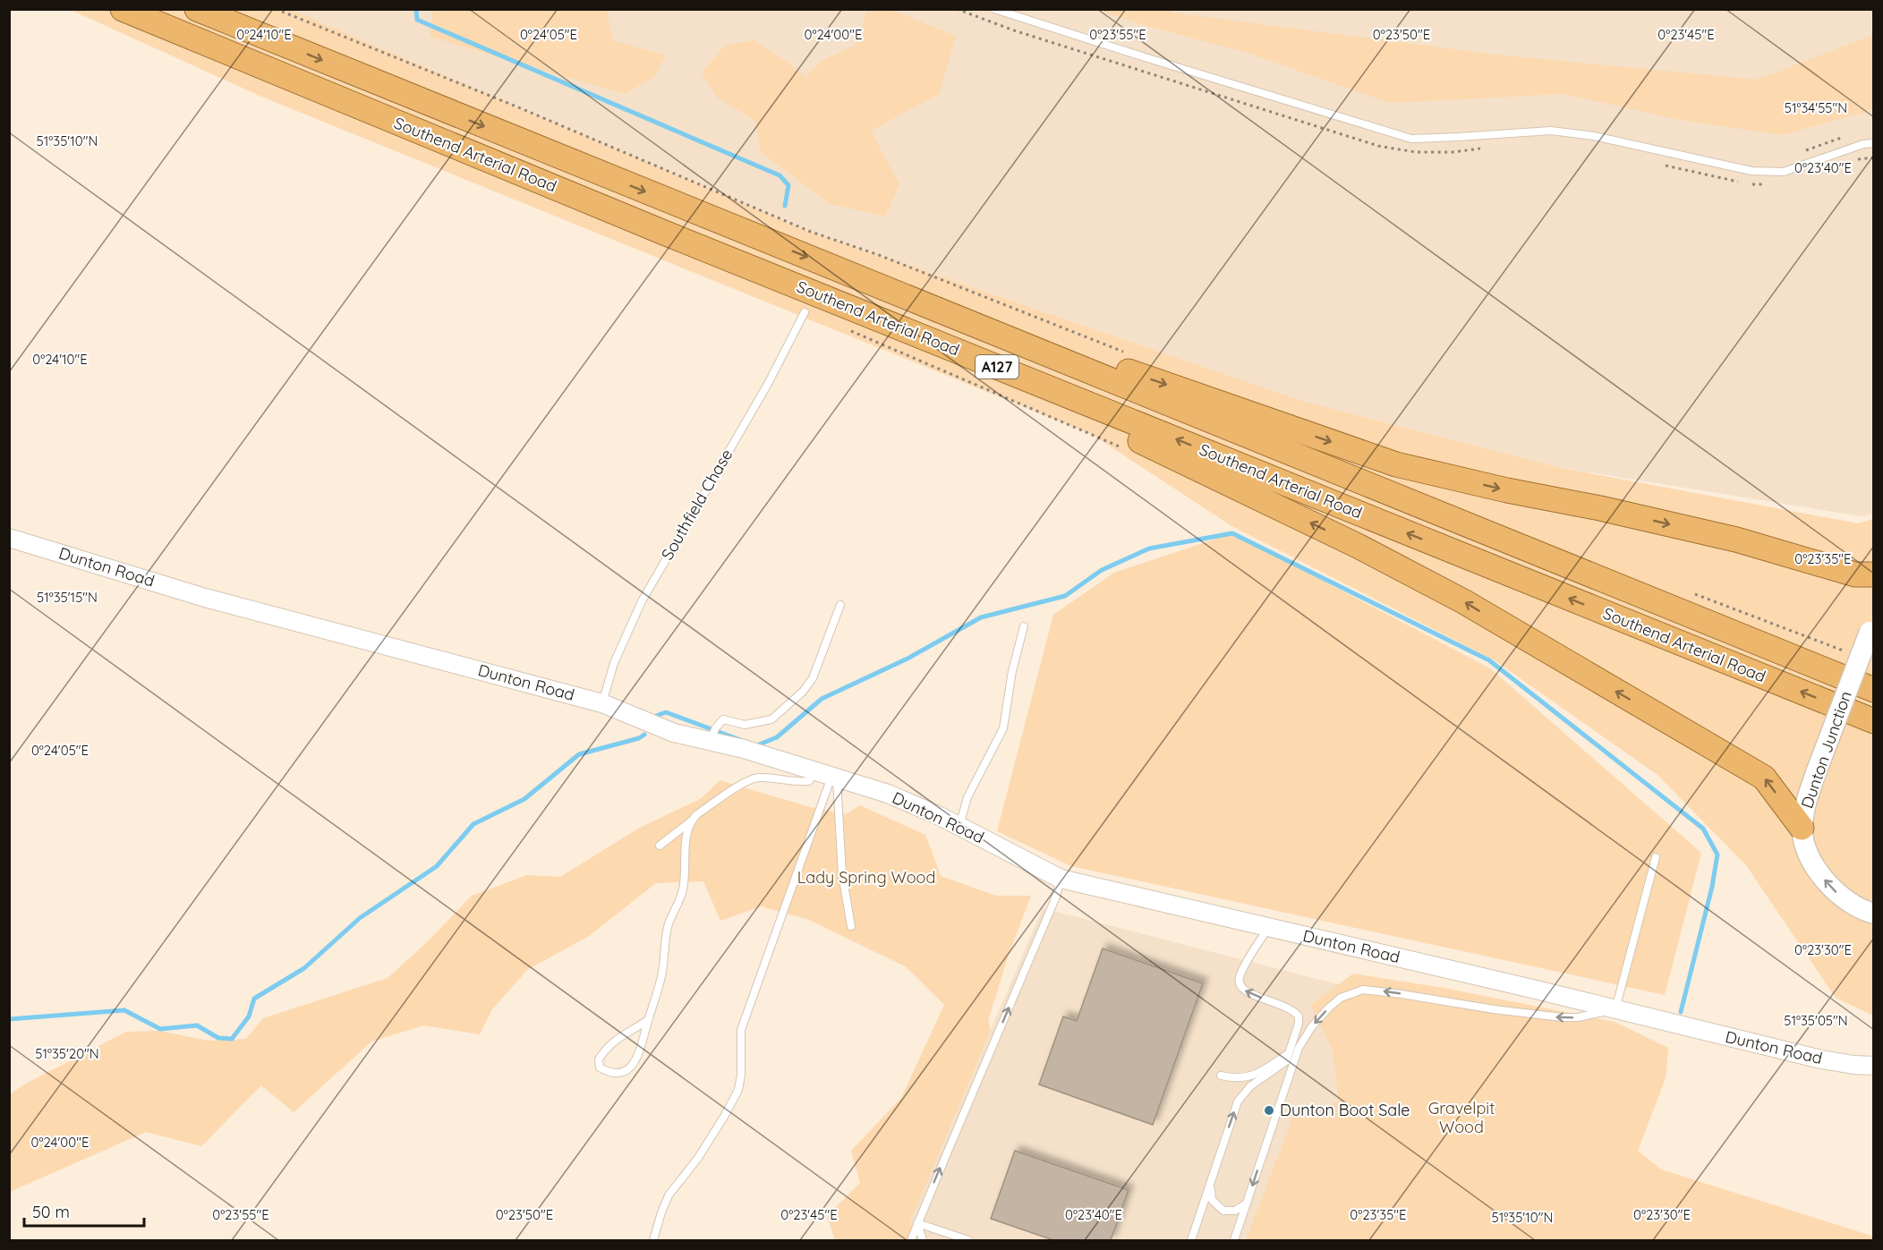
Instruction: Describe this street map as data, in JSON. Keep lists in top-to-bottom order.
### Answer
{
  "streets": {
    "highway": ["Southend Arterial Road", "A127"],
    "main road": ["Dunton Junction"],
    "street": ["Dunton Road"],
    "lane": ["Southfield Chase"]
  },
  "crossings": [
    ["Southend Arterial Road", "Southfield Chase"],
    ["Southfield Chase", "Dunton Road"]
  ],
  "parks": ["Lady Spring Wood", "Gravelpit Wood"],
  "places": ["Dunton Boot Sale"],
  "scale_bar": "50 m",
  "coordinates": [
    "0°24'05\"E",
    "0°23'55\"E",
    "0°23'50\"E",
    "0°23'45\"E",
    "0°24'10\"E",
    "0°24'00\"E",
    "51°34'55\"N",
    "51°35'10\"N",
    "0°23'40\"E",
    "0°23'35\"E",
    "51°35'15\"N",
    "0°23'30\"E",
    "51°35'05\"N",
    "51°35'20\"N"
  ]
}
